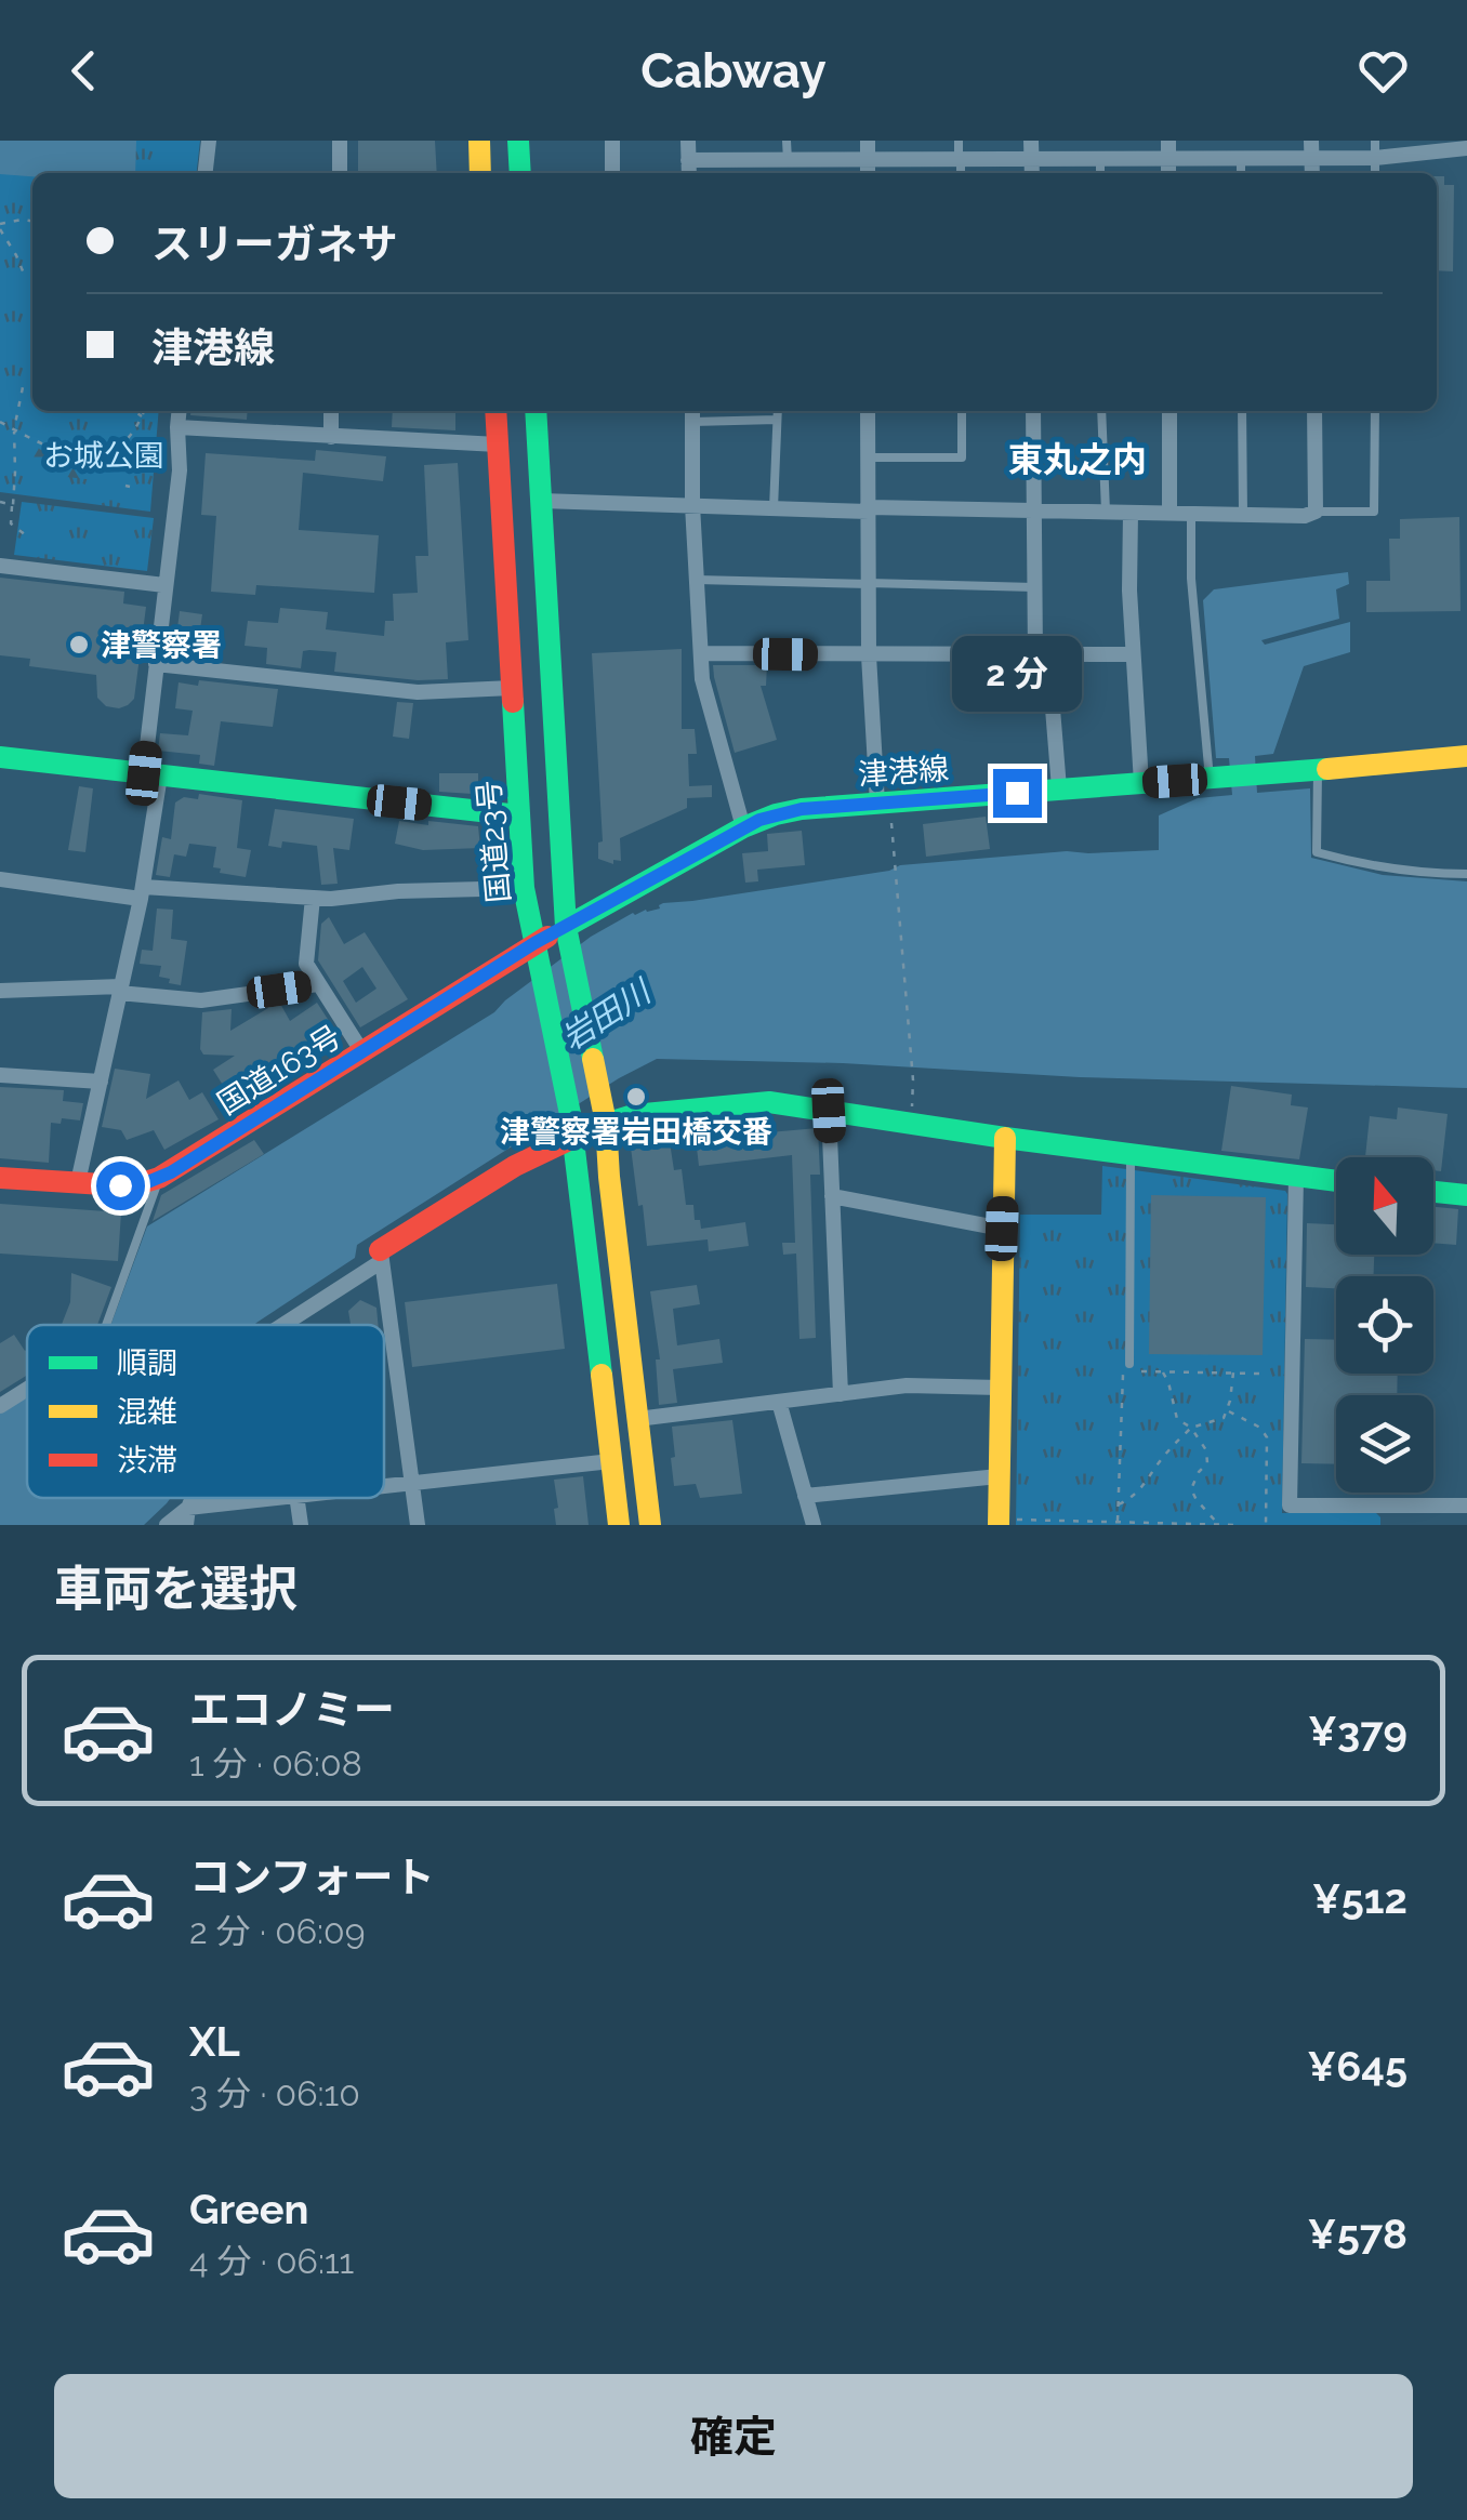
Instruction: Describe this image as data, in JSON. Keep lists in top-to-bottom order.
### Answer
{
  "streets": {
    "main road": ["津港線", "国道23号", "国道163号"]
  },
  "crossings": [
    ["津港線", "国道163号"],
    ["国道23号", "国道163号"]
  ],
  "districts": ["東丸之内"],
  "water": ["岩田川"],
  "parks": ["お城公園"],
  "places": ["津警察署", "津警察署岩田橋交番"],
  "legend": ["順調", "混雑", "渋滞"],
  "north": "top",
  "page": {
    "header": "Cabway",
    "banner": ["スリーガネサ", "津港線"],
    "bubble": "2 分",
    "heading": "車両を選択",
    "list": [
      {
        "name": "エコノミー",
        "note": "1 分 · 06:08",
        "value": "¥379"
      },
      {
        "name": "コンフォート",
        "note": "2 分 · 06:09",
        "value": "¥512"
      },
      {
        "name": "XL",
        "note": "3 分 · 06:10",
        "value": "¥645"
      },
      {
        "name": "Green",
        "note": "4 分 · 06:11",
        "value": "¥578"
      }
    ],
    "buttons": "確定"
  }
}
